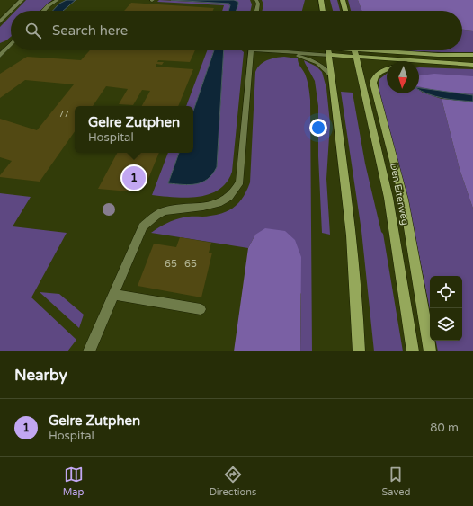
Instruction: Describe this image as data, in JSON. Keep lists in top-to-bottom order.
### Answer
{
  "streets": {
    "main road": ["Den Elterweg"]
  },
  "house_numbers": ["77", "65", "65"],
  "north": "bottom",
  "page": {
    "search": "Search here",
    "popup": ["Gelre Zutphen", "Hospital"],
    "pins": "1",
    "heading": "Nearby",
    "list": [
      {
        "mark": "1",
        "name": "Gelre Zutphen",
        "note": "Hospital",
        "value": "80 m"
      }
    ],
    "nav": ["Map", "Directions", "Saved"]
  }
}
